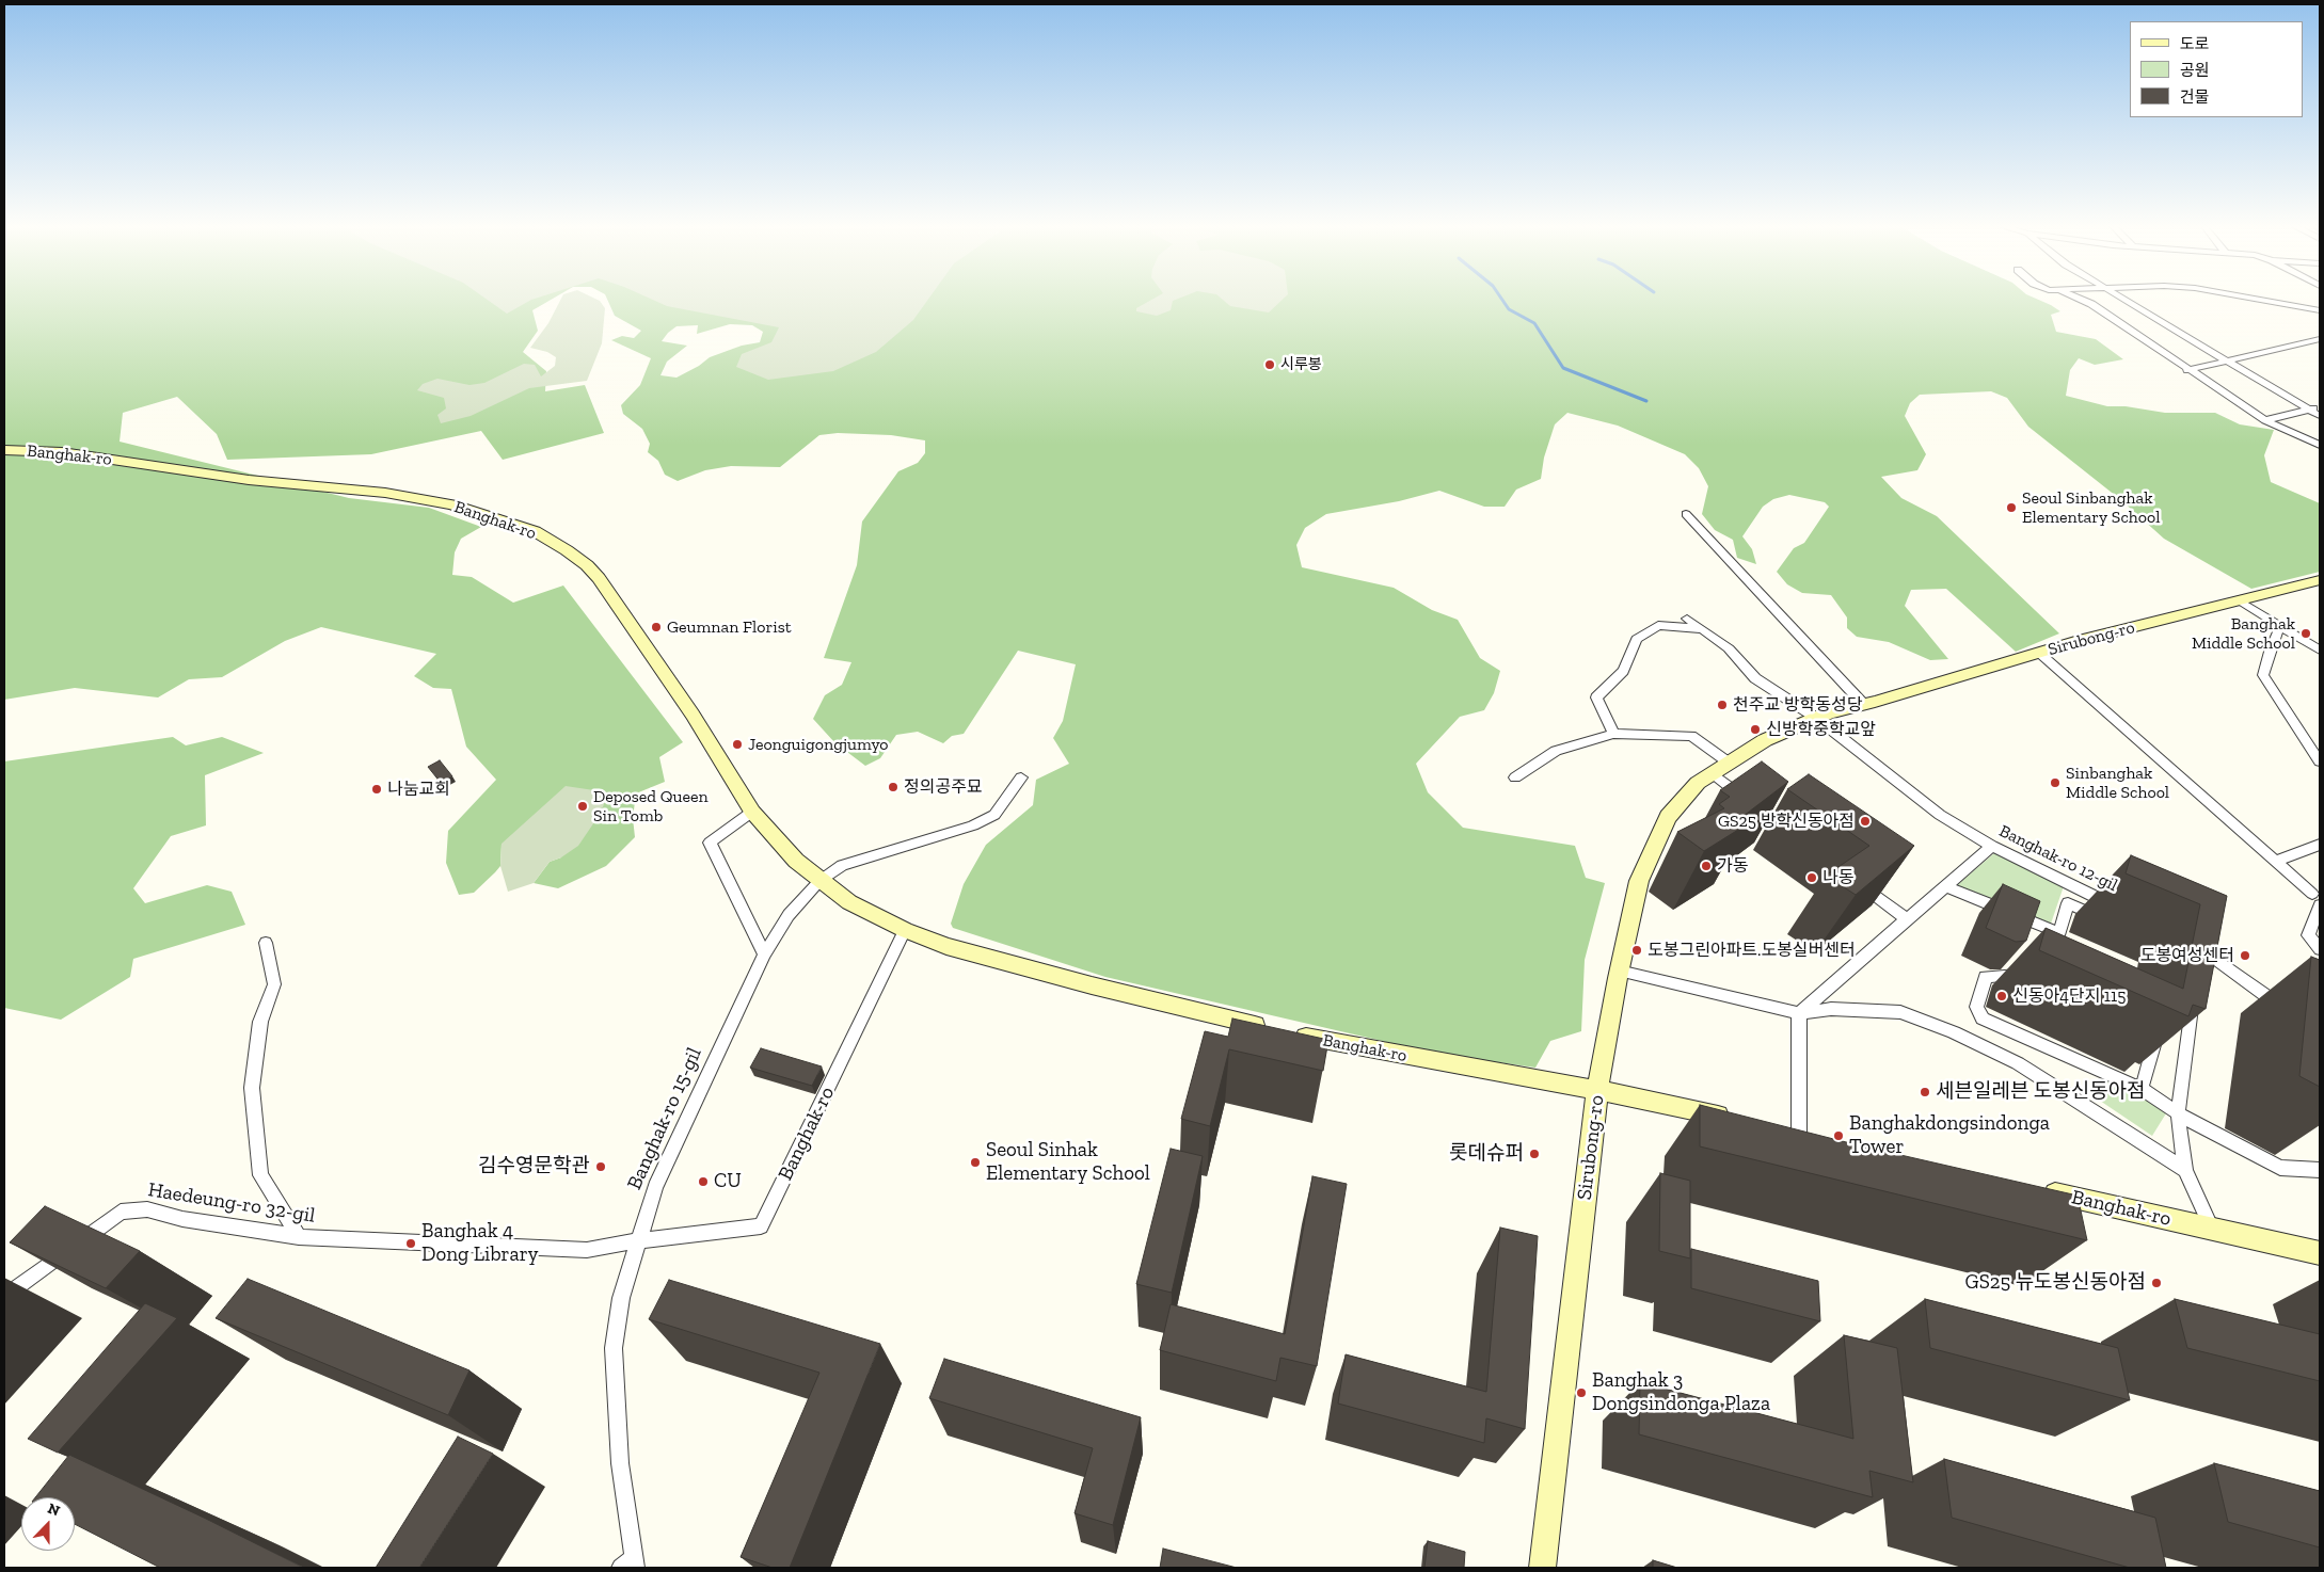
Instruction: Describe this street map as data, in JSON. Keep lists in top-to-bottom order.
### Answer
{
  "streets": {
    "main road": ["Banghak-ro", "Sirubong-ro"],
    "street": ["Banghak-ro 12-gil", "Banghak-ro 15-gil", "Haedeung-ro 32-gil"]
  },
  "crossings": [
    ["Banghak-ro", "Sirubong-ro"],
    ["Banghak-ro", "Banghak-ro 15-gil"],
    ["Banghak-ro", "Haedeung-ro 32-gil"],
    ["Sirubong-ro", "Banghak-ro 12-gil"],
    ["Banghak-ro 15-gil", "Haedeung-ro 32-gil"]
  ],
  "places": [
    "시루봉",
    "Seoul Sinbanghak Elementary School",
    "Geumnan Florist",
    "Banghak Middle School",
    "천주교 방학동성당",
    "신방학중학교앞",
    "Jeonguigongjumyo",
    "Sinbanghak Middle School",
    "정의공주묘",
    "나눔교회",
    "Deposed Queen Sin Tomb",
    "GS25 방학신동아점",
    "가동",
    "나동",
    "도봉그린아파트.도봉실버센터",
    "도봉여성센터",
    "신동아4단지 115",
    "세븐일레븐 도봉신동아점",
    "Banghakdongsindonga Tower",
    "롯데슈퍼",
    "Seoul Sinhak Elementary School",
    "김수영문학관",
    "CU",
    "Banghak 4 Dong Library",
    "GS25 뉴도봉신동아점",
    "Banghak 3 Dongsindonga Plaza"
  ],
  "legend": ["도로", "공원", "건물"],
  "north": "top"
}
